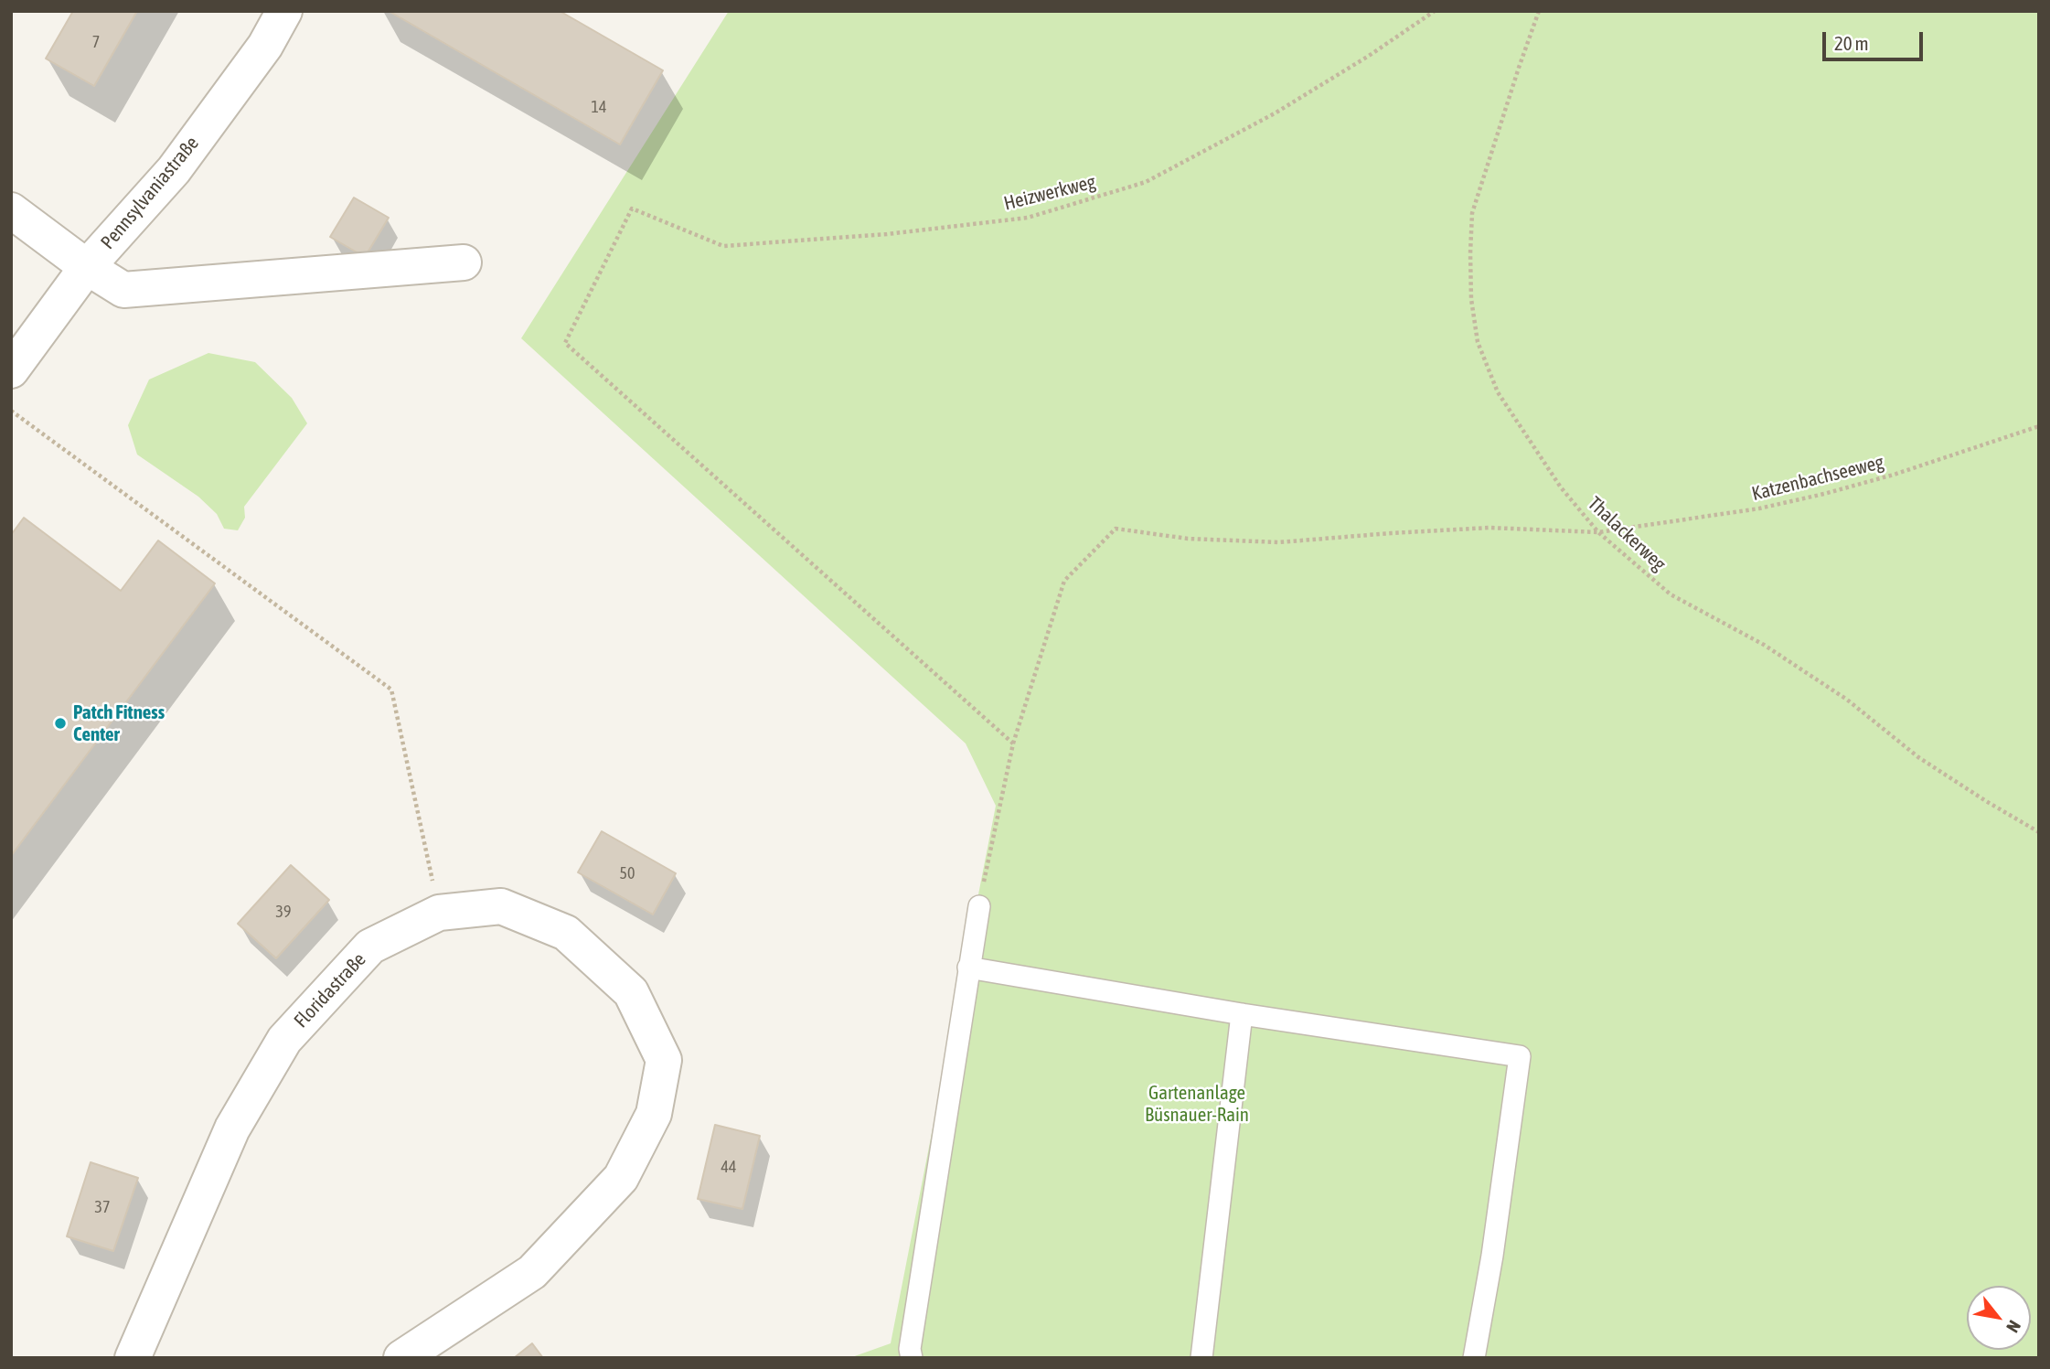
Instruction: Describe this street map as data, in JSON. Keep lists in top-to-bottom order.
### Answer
{
  "streets": {
    "street": ["Pennsylvaniastraße", "Floridastraße"],
    "path": ["Heizwerkweg", "Katzenbachseeweg", "Thalackerweg"]
  },
  "crossings": [
    ["Heizwerkweg", "Katzenbachseeweg"],
    ["Katzenbachseeweg", "Thalackerweg"]
  ],
  "parks": ["Gartenanlage Büsnauer-Rain"],
  "places": ["Patch Fitness Center"],
  "house_numbers": [
    "7",
    "14",
    "50",
    "39",
    "44",
    "37"
  ],
  "scale_bar": "20 m",
  "north": "bottom right"
}
